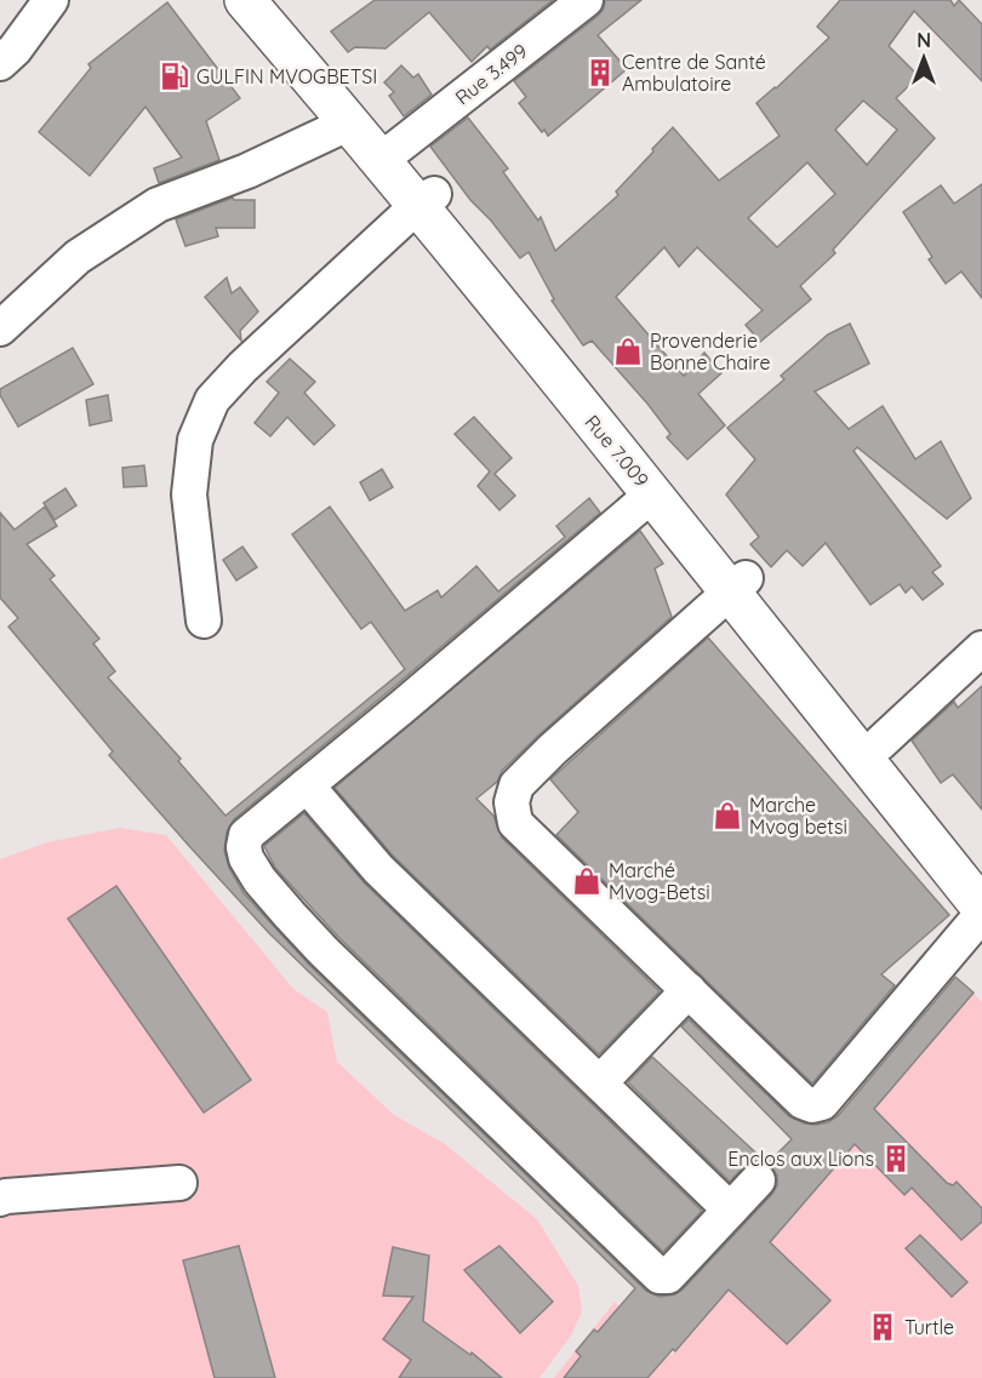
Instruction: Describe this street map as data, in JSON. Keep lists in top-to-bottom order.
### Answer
{
  "streets": {
    "main road": ["Rue 7.009"],
    "street": ["Rue 3.499"]
  },
  "crossings": [
    ["Rue 3.499", "Rue 7.009"]
  ],
  "places": {
    "building": ["Centre de Santé Ambulatoire", "Enclos aux Lions", "Turtle"],
    "fuel station": ["GULFIN MVOGBETSI"],
    "shop": ["Provenderie Bonne Chaire", "Marche Mvog betsi", "Marché Mvog-Betsi"]
  },
  "north": "top"
}
